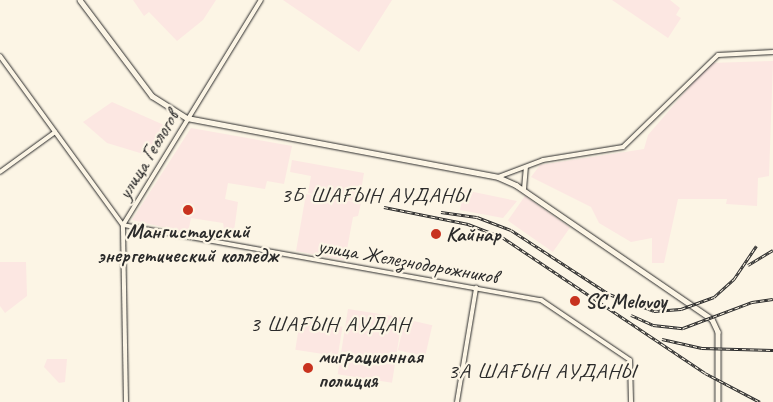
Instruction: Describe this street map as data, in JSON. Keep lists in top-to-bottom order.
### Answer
{
  "streets": {
    "street": ["улица Геологов", "улица Железнодорожников"]
  },
  "crossings": [
    ["улица Геологов", "улица Железнодорожников"]
  ],
  "districts": ["3Б ШАҒЫН АУДАНЫ", "3 ШАҒЫН АУДАН", "3А ШАҒЫН АУДАНЫ"],
  "places": [
    "Мангистауский энергетический колледж",
    "Кайнар",
    "SC Melovoy",
    "миграционная полиция"
  ]
}
